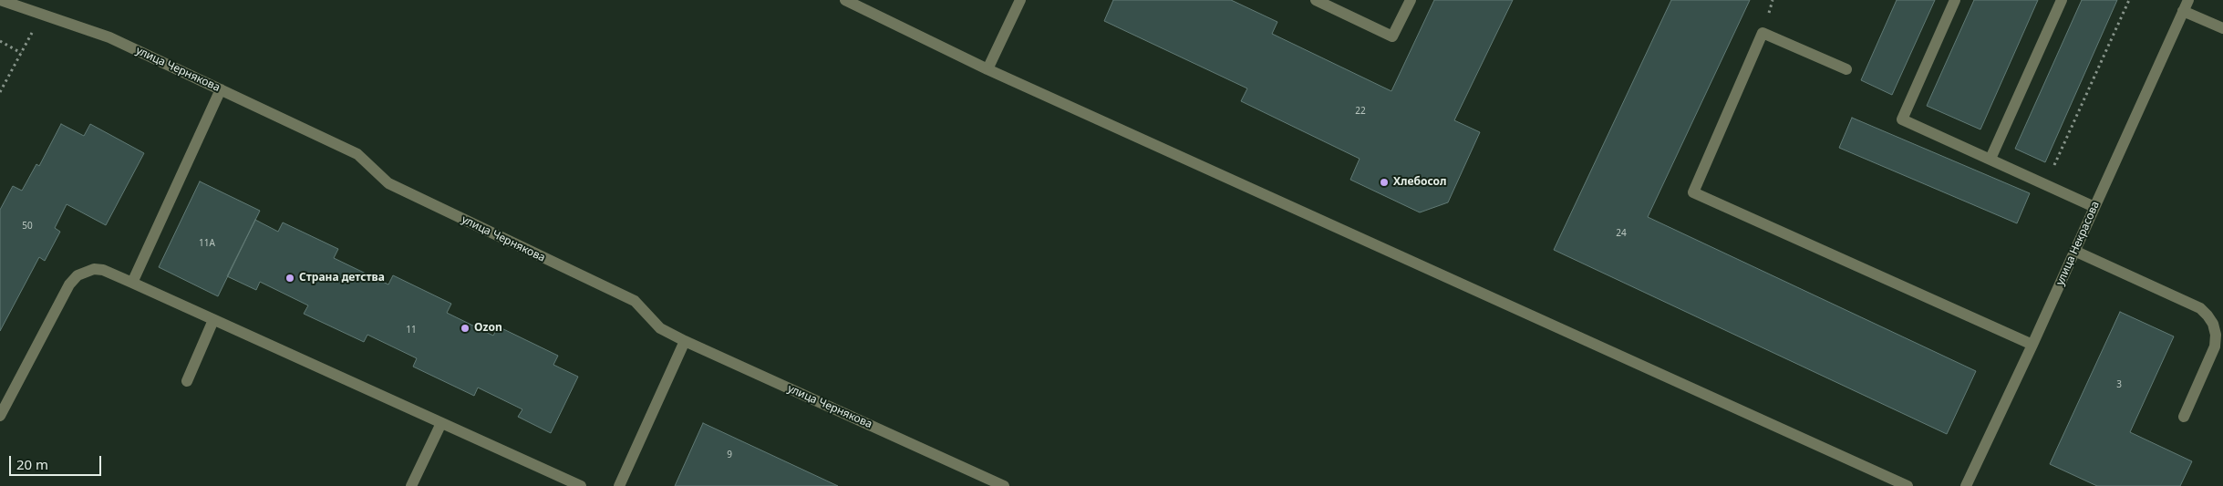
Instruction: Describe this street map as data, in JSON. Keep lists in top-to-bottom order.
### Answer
{
  "streets": {
    "street": ["улица Чернякова", "улица Некрасова"]
  },
  "places": ["Хлебосол", "Страна детства", "Ozon"],
  "house_numbers": [
    "22",
    "50",
    "24",
    "11А",
    "11",
    "3",
    "9"
  ],
  "scale_bar": "20 m"
}
